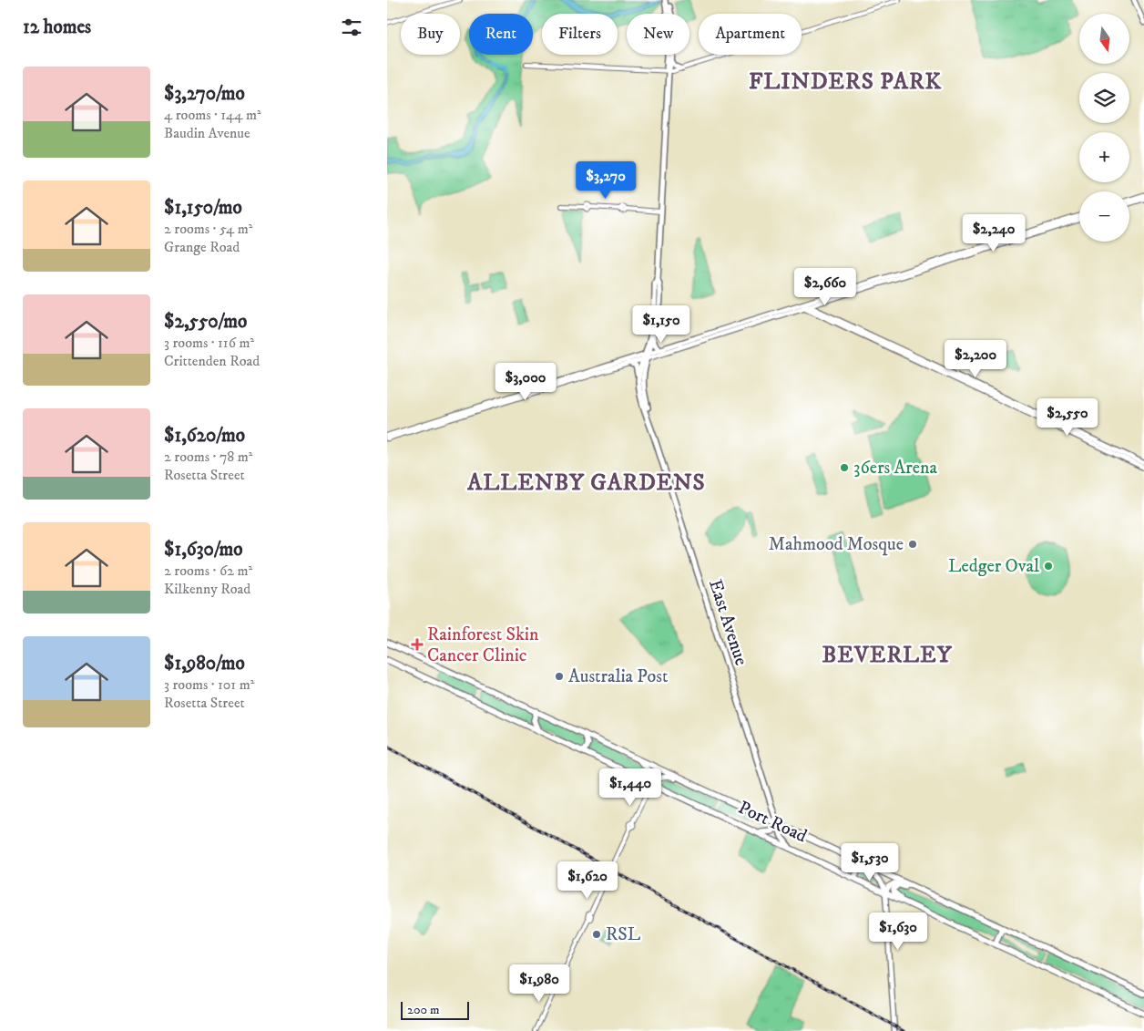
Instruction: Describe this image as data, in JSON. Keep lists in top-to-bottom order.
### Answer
{
  "streets": {
    "highway": ["Port Road"],
    "main road": ["East Avenue"]
  },
  "crossings": [
    ["East Avenue", "Port Road"]
  ],
  "districts": ["FLINDERS PARK", "ALLENBY GARDENS", "BEVERLEY"],
  "places": {
    "other": [
      "36ers Arena",
      "Mahmood Mosque",
      "Ledger Oval",
      "Australia Post",
      "RSL"
    ],
    "health": ["Rainforest Skin Cancer Clinic"]
  },
  "scale_bar": "200 m",
  "north": "bottom",
  "page": {
    "heading": "12 homes",
    "map_buttons": ["+", "−"],
    "chip": [
      "Buy",
      "Rent",
      "Filters",
      "New",
      "Apartment"
    ],
    "list": [
      {
        "name": "$3,270/mo",
        "note": "4 rooms · 144 m² · Baudin Avenue"
      },
      {
        "name": "$1,150/mo",
        "note": "2 rooms · 54 m² · Grange Road"
      },
      {
        "name": "$2,550/mo",
        "note": "3 rooms · 116 m² · Crittenden Road"
      },
      {
        "name": "$1,620/mo",
        "note": "2 rooms · 78 m² · Rosetta Street"
      },
      {
        "name": "$1,630/mo",
        "note": "2 rooms · 62 m² · Kilkenny Road"
      },
      {
        "name": "$1,980/mo",
        "note": "3 rooms · 101 m² · Rosetta Street"
      }
    ],
    "price": [
      "$3,270",
      "$2,240",
      "$2,660",
      "$1,150",
      "$2,200",
      "$3,000",
      "$2,550",
      "$1,440",
      "$1,530",
      "$1,620",
      "$1,630",
      "$1,980"
    ],
    "scale": "200 m"
  }
}
